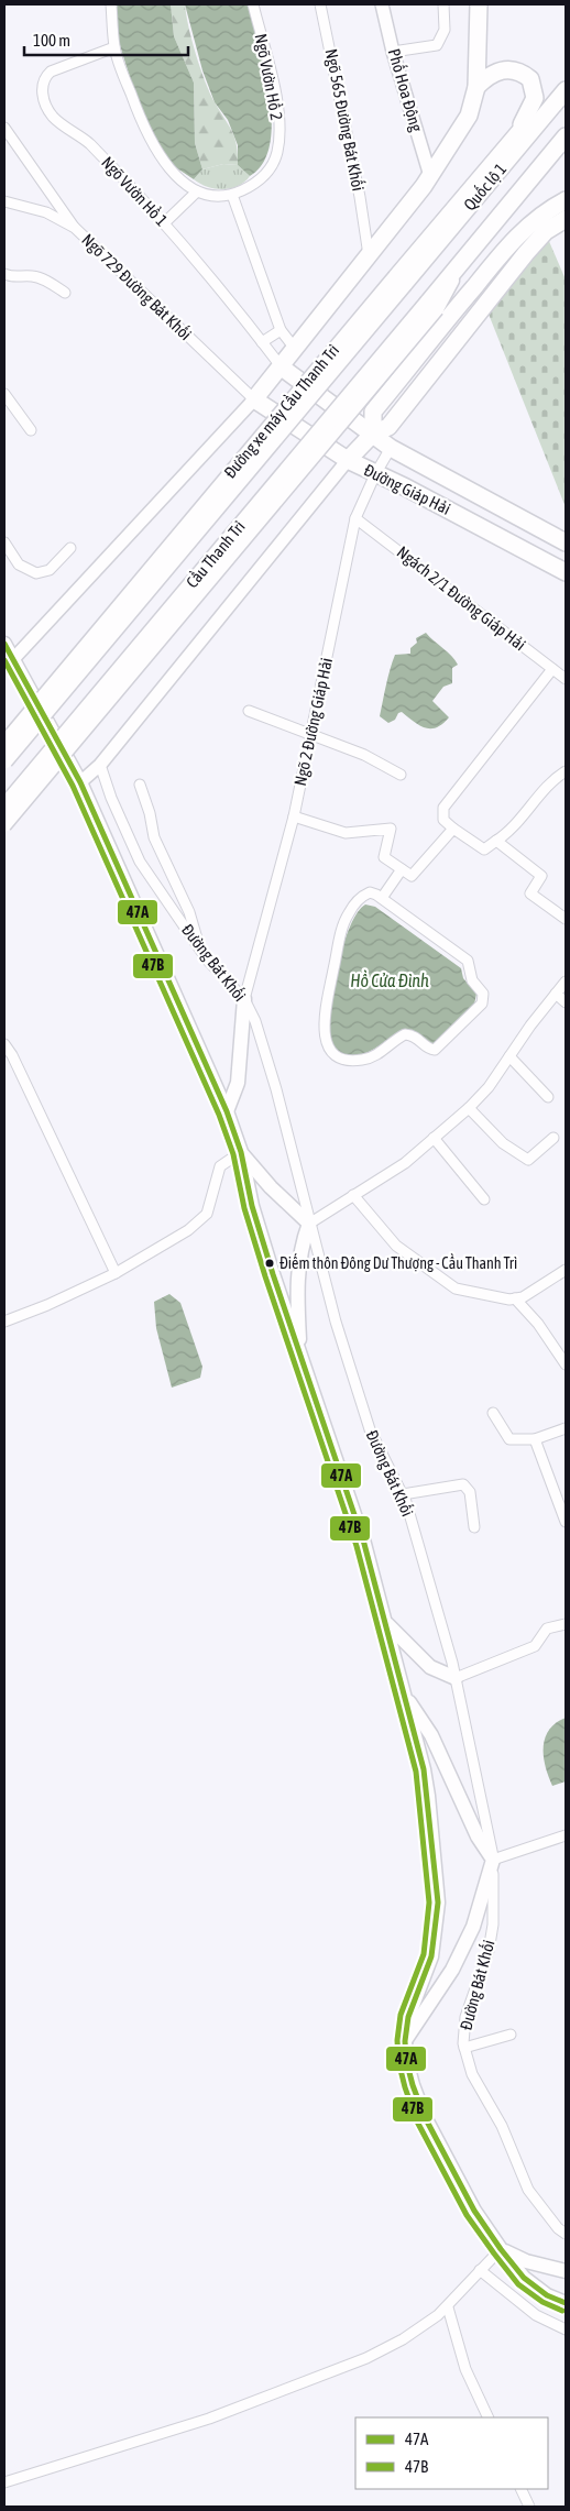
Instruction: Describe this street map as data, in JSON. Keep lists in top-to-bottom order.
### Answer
{
  "streets": {
    "highway": ["Quốc lộ 1", "Đường Giáp Hải", "Cầu Thanh Trì"],
    "main road": ["Phố Hoa Động", "Đường xe máy Cầu Thanh Trì"],
    "street": [
      "Ngõ Vườn Hồ 2",
      "Ngõ 565 Đường Bát Khối",
      "Ngõ Vườn Hồ 1",
      "Ngõ 729 Đường Bát Khối",
      "Ngách 2/1 Đường Giáp Hải",
      "Ngõ 2 Đường Giáp Hải",
      "Đường Bát Khối"
    ]
  },
  "crossings": [
    ["Quốc lộ 1", "Đường xe máy Cầu Thanh Trì"],
    ["Quốc lộ 1", "Cầu Thanh Trì"],
    ["Ngõ Vườn Hồ 1", "Đường Giáp Hải"],
    ["Ngõ 729 Đường Bát Khối", "Đường Giáp Hải"],
    ["Đường xe máy Cầu Thanh Trì", "Cầu Thanh Trì"],
    ["Đường Giáp Hải", "Ngõ 2 Đường Giáp Hải"],
    ["Ngách 2/1 Đường Giáp Hải", "Ngõ 2 Đường Giáp Hải"],
    ["Ngõ 2 Đường Giáp Hải", "Đường Bát Khối"]
  ],
  "water": ["Hồ Cửa Đình"],
  "places": ["Điếm thôn Đông Dư Thượng - Cầu Thanh Trì"],
  "lines": ["transit line 47A", "transit line 47B"],
  "legend": ["47A", "47B"],
  "scale_bar": "100 m"
}
